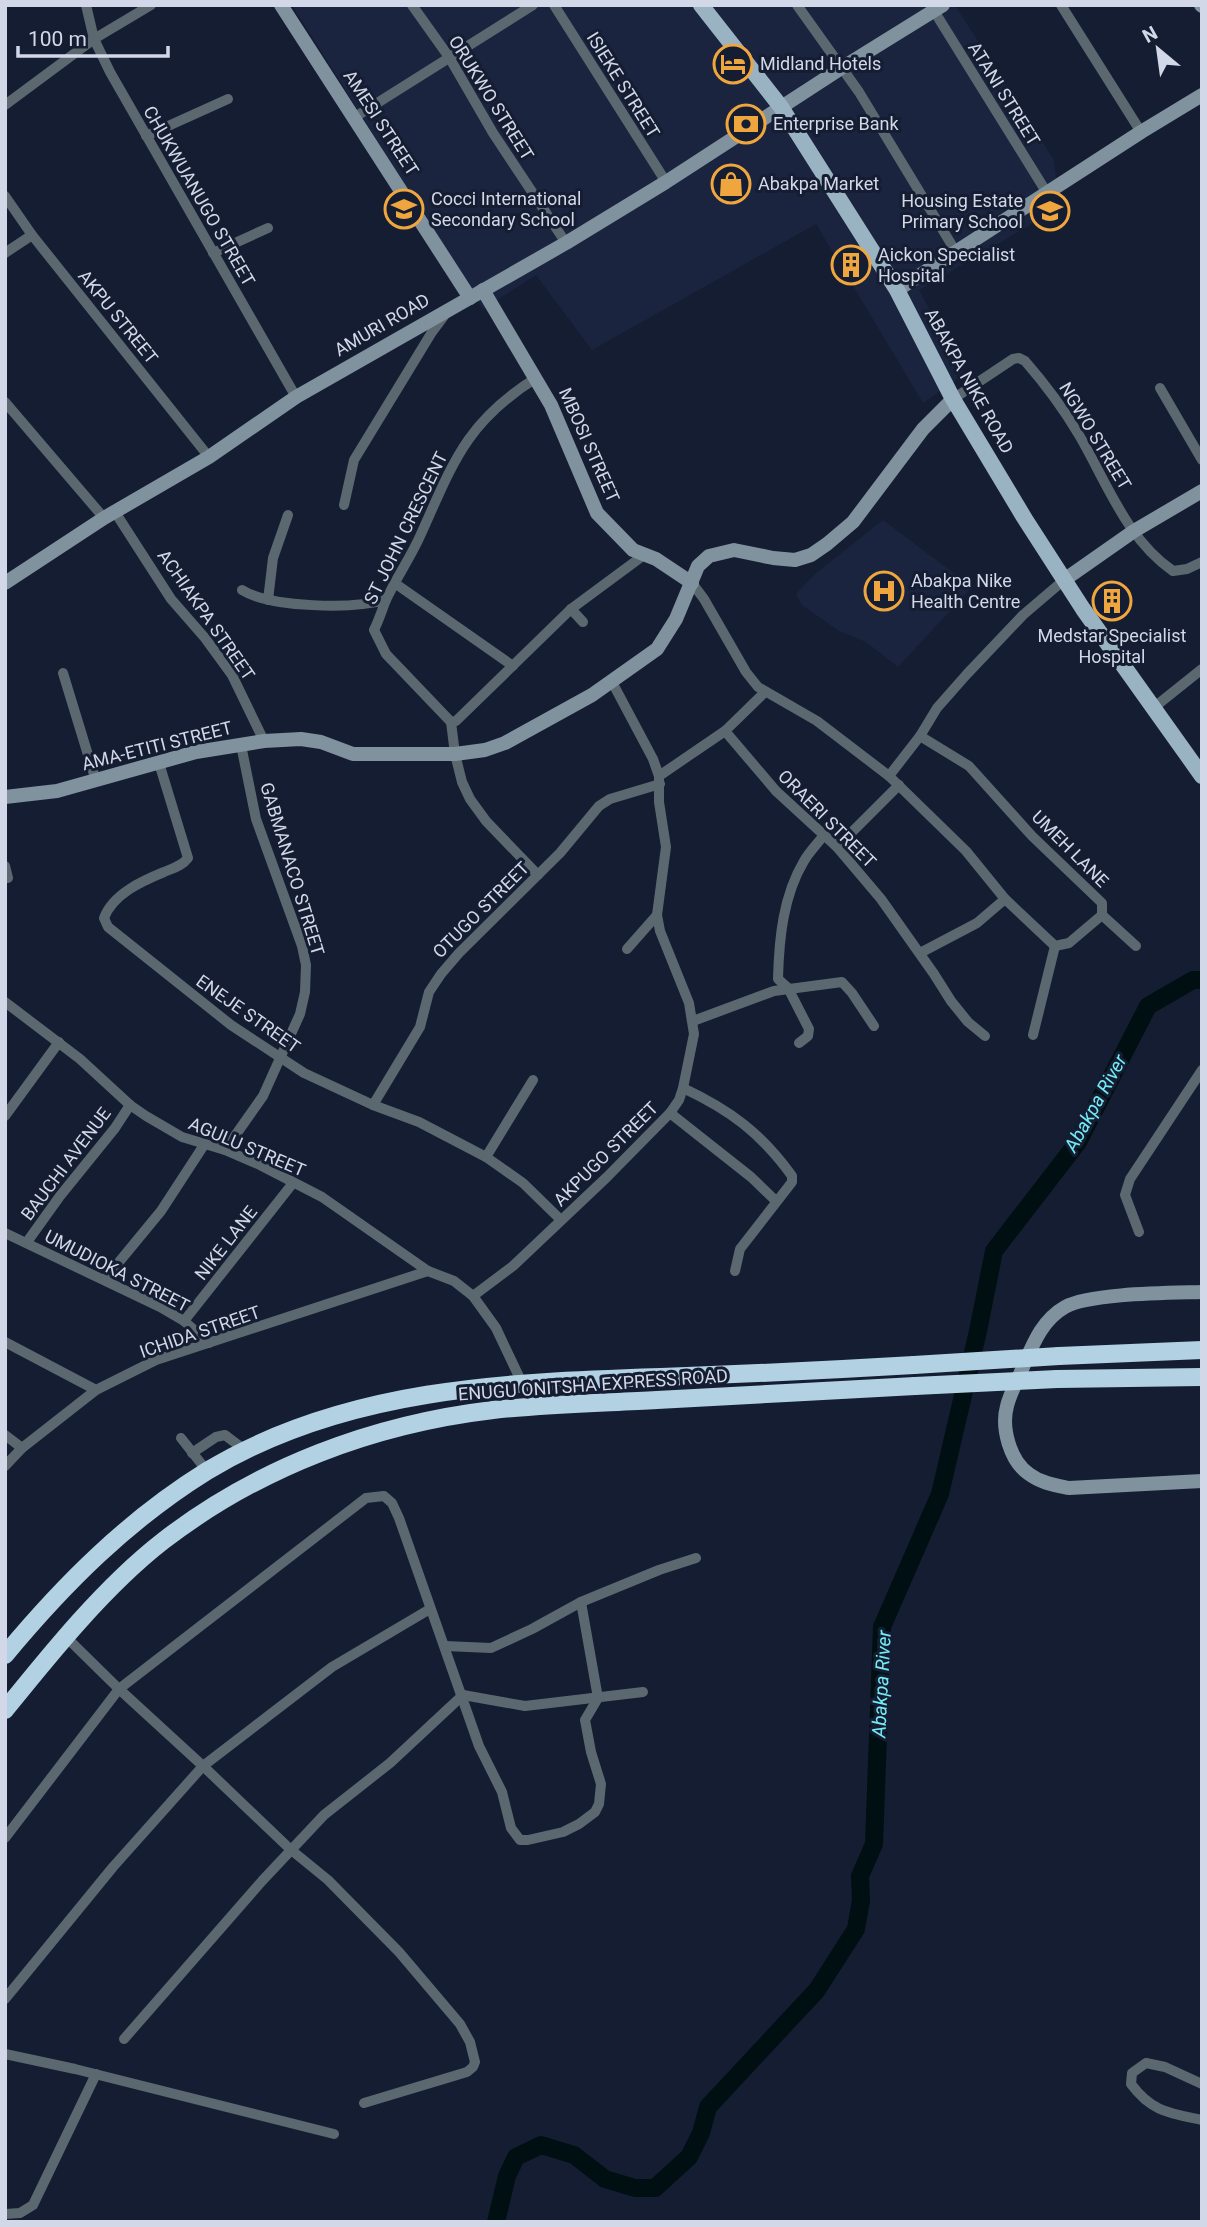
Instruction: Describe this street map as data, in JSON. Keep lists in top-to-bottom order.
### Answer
{
  "streets": {
    "highway": ["ENUGU ONITSHA EXPRESS ROAD"],
    "main road": ["ABAKPA NIKE ROAD"],
    "street": [
      "ISIEKE STREET",
      "ATANI STREET",
      "ORUKWO STREET",
      "AMESI STREET",
      "CHUKWUANUGO STREET",
      "AKPU STREET",
      "AMURI ROAD",
      "NGWO STREET",
      "MBOSI STREET",
      "ST JOHN CRESCENT",
      "ACHIAKPA STREET",
      "AMA-ETITI STREET",
      "ORAERI STREET",
      "UMEH LANE",
      "GABMANACO STREET",
      "OTUGO STREET",
      "ENEJE STREET",
      "AGULU STREET",
      "AKPUGO STREET",
      "BAUCHI AVENUE",
      "NIKE LANE",
      "UMUDIOKA STREET",
      "ICHIDA STREET"
    ]
  },
  "crossings": [
    ["ISIEKE STREET", "AMURI ROAD"],
    ["ATANI STREET", "AMURI ROAD"],
    ["ORUKWO STREET", "AMURI ROAD"],
    ["AMESI STREET", "AMURI ROAD"],
    ["CHUKWUANUGO STREET", "AMURI ROAD"],
    ["AKPU STREET", "AMURI ROAD"],
    ["AMURI ROAD", "ABAKPA NIKE ROAD"],
    ["AMURI ROAD", "MBOSI STREET"],
    ["AMURI ROAD", "ACHIAKPA STREET"],
    ["ABAKPA NIKE ROAD", "NGWO STREET"],
    ["ABAKPA NIKE ROAD", "AMA-ETITI STREET"],
    ["NGWO STREET", "AMA-ETITI STREET"],
    ["MBOSI STREET", "ST JOHN CRESCENT"],
    ["MBOSI STREET", "AMA-ETITI STREET"],
    ["ACHIAKPA STREET", "AMA-ETITI STREET"],
    ["AMA-ETITI STREET", "GABMANACO STREET"],
    ["AMA-ETITI STREET", "ENEJE STREET"],
    ["AMA-ETITI STREET", "AKPUGO STREET"],
    ["ORAERI STREET", "OTUGO STREET"],
    ["GABMANACO STREET", "ENEJE STREET"],
    ["GABMANACO STREET", "AGULU STREET"],
    ["OTUGO STREET", "ENEJE STREET"],
    ["OTUGO STREET", "AKPUGO STREET"],
    ["ENEJE STREET", "AKPUGO STREET"],
    ["AGULU STREET", "AKPUGO STREET"],
    ["AGULU STREET", "BAUCHI AVENUE"],
    ["AGULU STREET", "NIKE LANE"],
    ["AGULU STREET", "ICHIDA STREET"],
    ["AGULU STREET", "ENUGU ONITSHA EXPRESS ROAD"],
    ["BAUCHI AVENUE", "UMUDIOKA STREET"],
    ["NIKE LANE", "UMUDIOKA STREET"],
    ["UMUDIOKA STREET", "ICHIDA STREET"]
  ],
  "water": ["Abakpa River"],
  "places": {
    "hotel": ["Midland Hotels"],
    "bank": ["Enterprise Bank"],
    "shop": ["Abakpa Market"],
    "school or university": ["Cocci International Secondary School", "Housing Estate Primary School"],
    "building": ["Aickon Specialist Hospital", "Medstar Specialist Hospital"],
    "hospital": ["Abakpa Nike Health Centre"]
  },
  "scale_bar": "100 m",
  "north": "top left"
}
